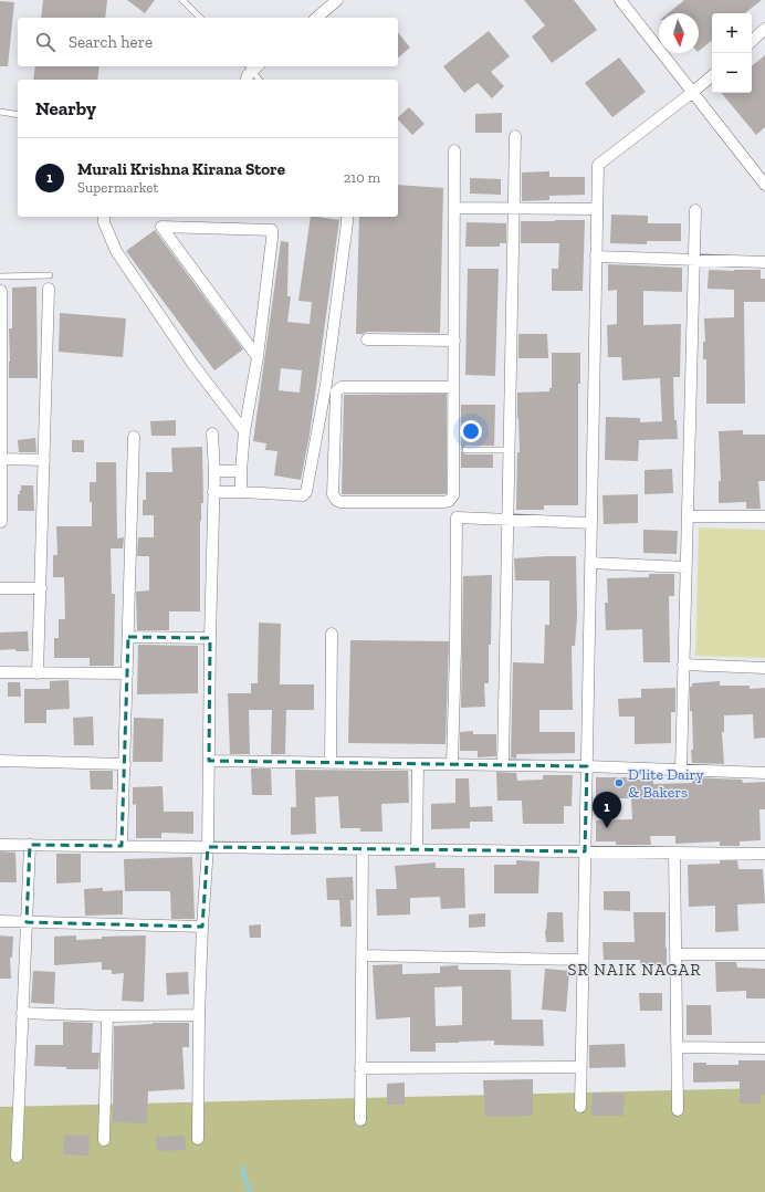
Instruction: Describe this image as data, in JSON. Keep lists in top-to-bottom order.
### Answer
{
  "districts": ["SR NAIK NAGAR"],
  "places": ["D'lite Dairy & Bakers"],
  "north": "bottom",
  "page": {
    "map_buttons": ["+", "−"],
    "search": "Search here",
    "heading": "Nearby",
    "list": [
      {
        "mark": "1",
        "name": "Murali Krishna Kirana Store",
        "note": "Supermarket",
        "value": "210 m"
      }
    ],
    "pins": "1"
  }
}
